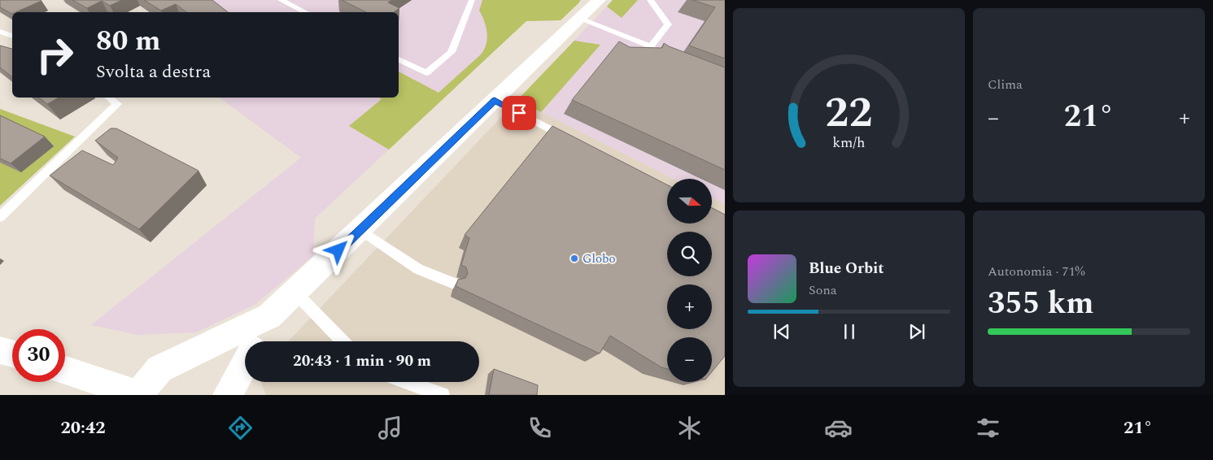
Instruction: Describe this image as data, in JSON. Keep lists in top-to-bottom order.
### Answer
{
  "places": ["Globo"],
  "north": "right",
  "page": {
    "tile": [
      "Clima",
      ["Autonomia · 71%", "355 km"]
    ],
    "turn": ["80 m", "Svolta a destra"],
    "heat": ["−", "21°", "+"],
    "map_buttons": ["+", "−"],
    "song": ["Blue Orbit", "Sona"],
    "limit": "30",
    "trip": "20:43 · 1 min · 90 m",
    "tabs": ["20:42", "21°"],
    "gauge": ["22", "km/h"]
  }
}
